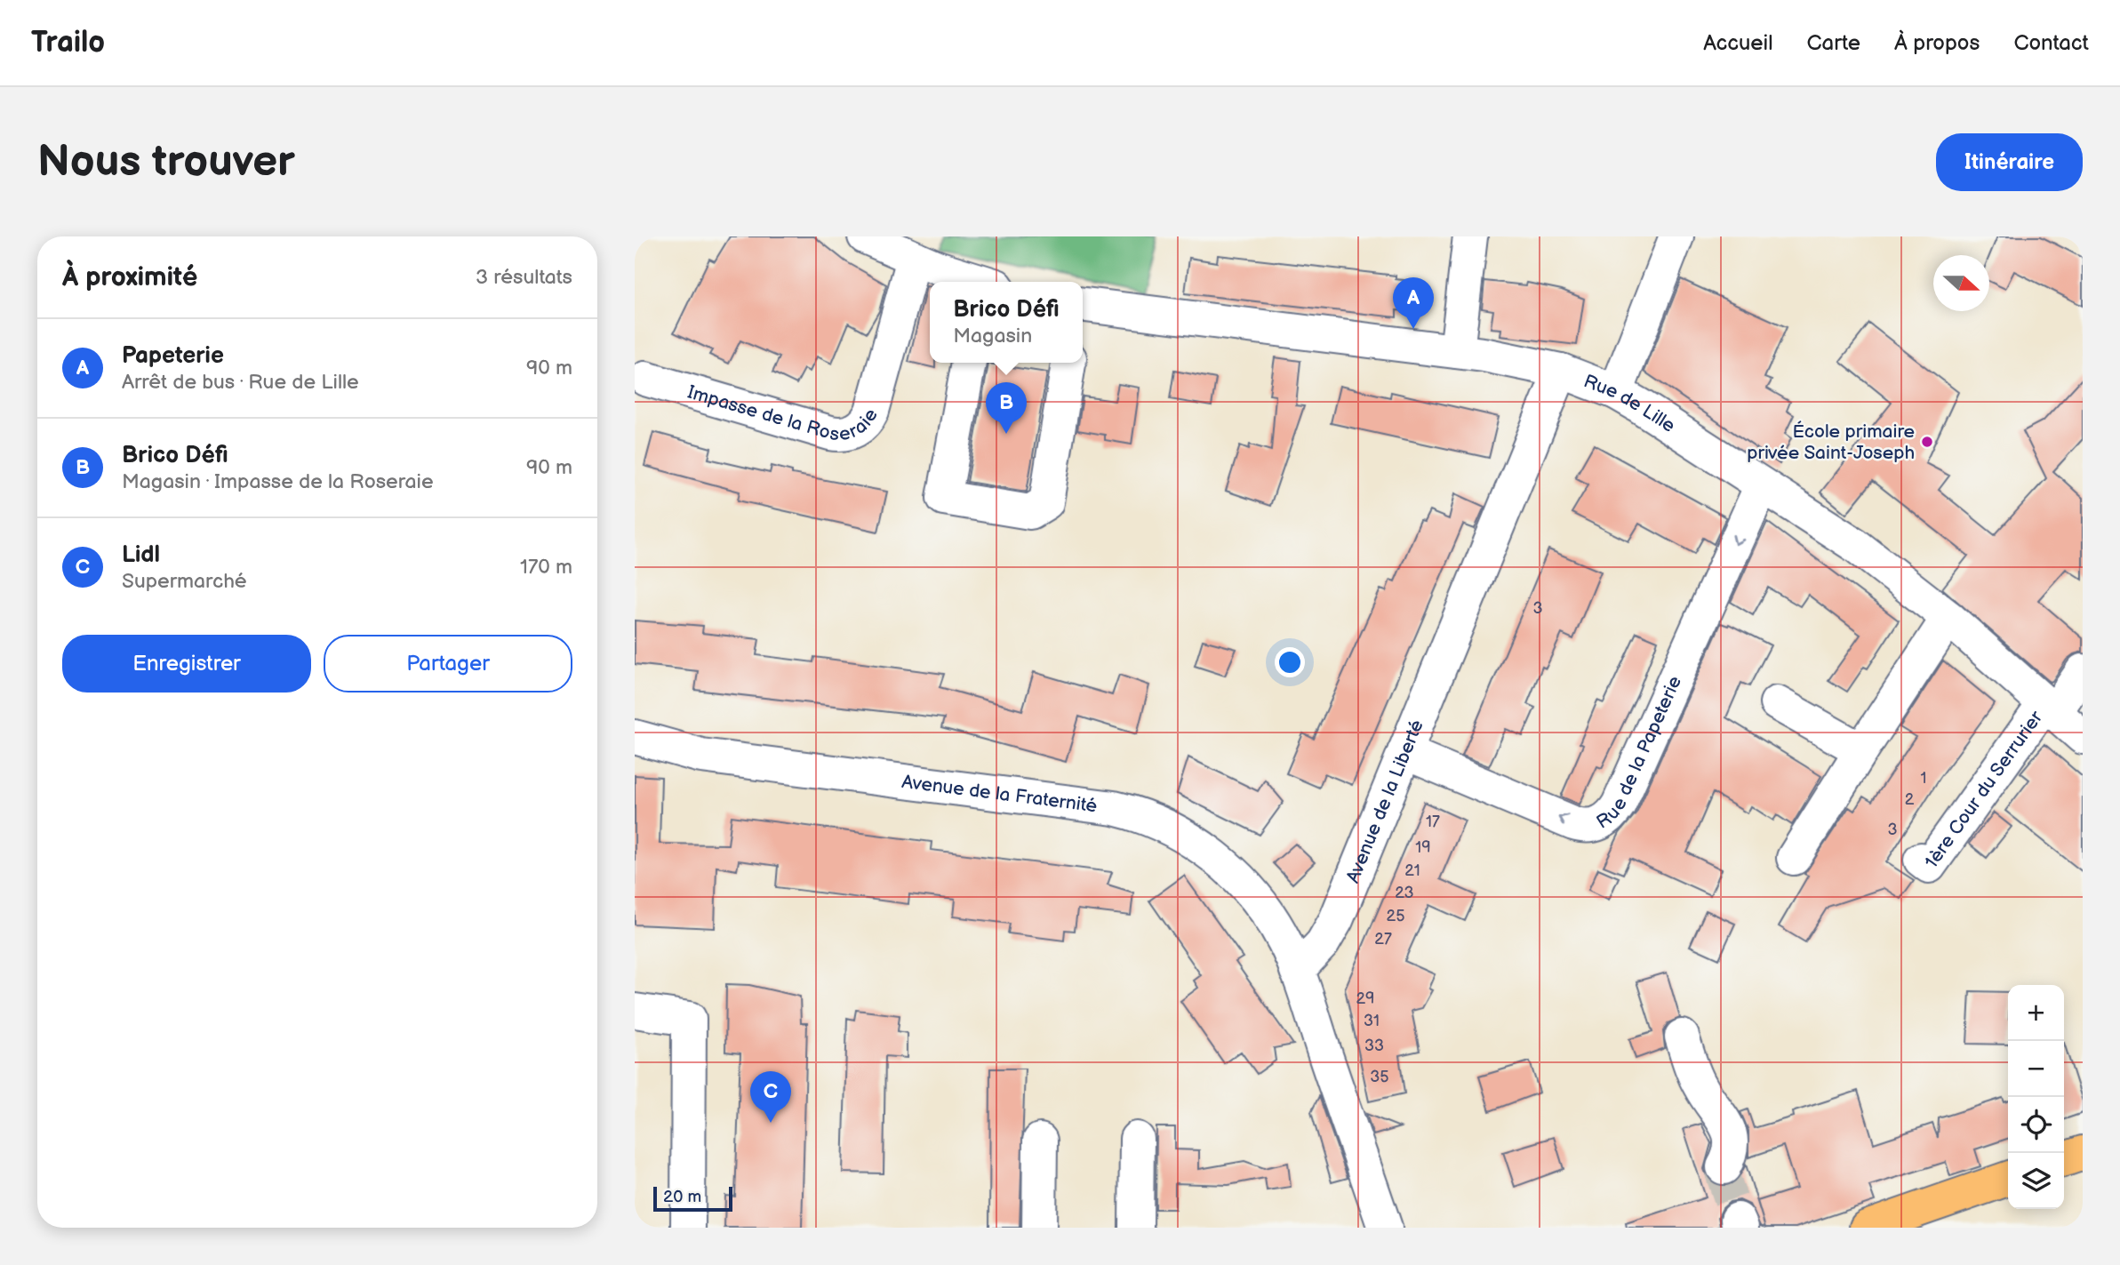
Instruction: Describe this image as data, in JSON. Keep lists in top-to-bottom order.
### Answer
{
  "streets": {
    "street": [
      "Impasse de la Roseraie",
      "Rue de Lille",
      "Rue de la Papeterie",
      "1ère Cour du Serrurier",
      "Avenue de la Fraternité",
      "Avenue de la Liberté"
    ]
  },
  "crossings": [
    ["Rue de Lille", "Rue de la Papeterie"],
    ["Rue de Lille", "1ère Cour du Serrurier"],
    ["Rue de Lille", "Avenue de la Liberté"],
    ["Rue de la Papeterie", "Avenue de la Liberté"],
    ["Avenue de la Fraternité", "Avenue de la Liberté"]
  ],
  "places": ["École primaire privée Saint-Joseph"],
  "house_numbers": [
    "3",
    "1",
    "2",
    "17",
    "3",
    "19",
    "21",
    "23",
    "25",
    "27",
    "29",
    "31",
    "33",
    "35"
  ],
  "scale_bar": "20 m",
  "north": "right",
  "page": {
    "header": "Trailo",
    "nav": [
      "Accueil",
      "Carte",
      "À propos",
      "Contact"
    ],
    "buttons": [
      "Itinéraire",
      ["Enregistrer", "Partager"]
    ],
    "title": "Nous trouver",
    "heading": ["À proximité", "3 résultats"],
    "pins": ["A", "B", "C"],
    "popup": ["Brico Défi", "Magasin"],
    "list": [
      {
        "mark": "A",
        "name": "Papeterie",
        "note": "Arrêt de bus · Rue de Lille",
        "value": "90 m"
      },
      {
        "mark": "B",
        "name": "Brico Défi",
        "note": "Magasin · Impasse de la Roseraie",
        "value": "90 m"
      },
      {
        "mark": "C",
        "name": "Lidl",
        "note": "Supermarché",
        "value": "170 m"
      }
    ],
    "map_buttons": ["+", "−"],
    "scale": "20 m"
  }
}
